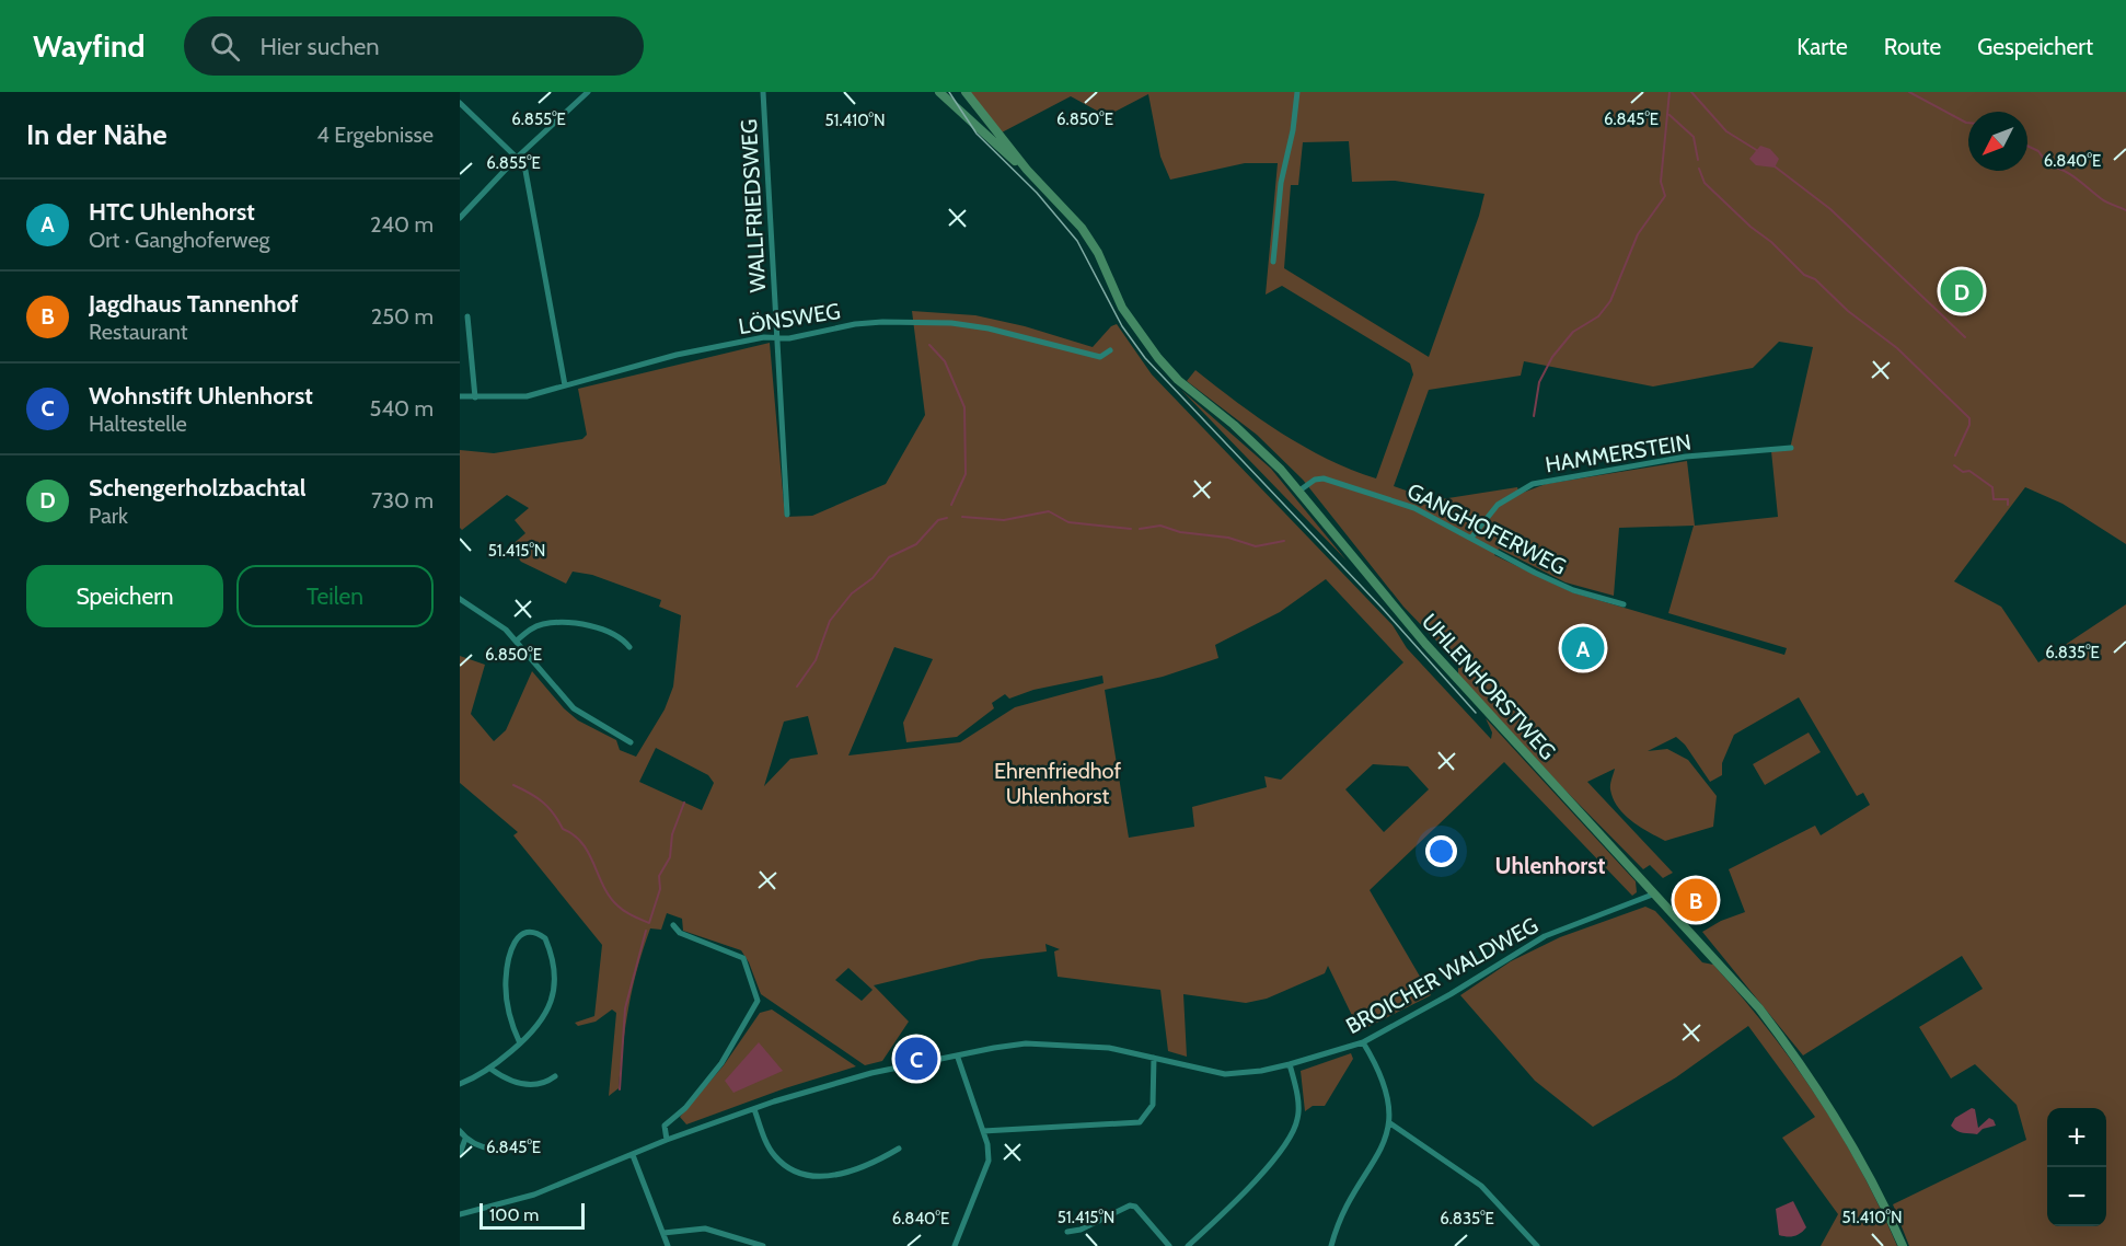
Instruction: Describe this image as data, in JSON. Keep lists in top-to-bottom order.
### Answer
{
  "streets": {
    "main road": ["UHLENHORSTWEG"],
    "street": [
      "WALLFRIEDSWEG",
      "LÖNSWEG",
      "HAMMERSTEIN",
      "GANGHOFERWEG",
      "BROICHER WALDWEG"
    ]
  },
  "crossings": [
    ["WALLFRIEDSWEG", "LÖNSWEG"],
    ["HAMMERSTEIN", "GANGHOFERWEG"],
    ["GANGHOFERWEG", "UHLENHORSTWEG"],
    ["UHLENHORSTWEG", "BROICHER WALDWEG"]
  ],
  "districts": ["Uhlenhorst"],
  "parks": ["Ehrenfriedhof Uhlenhorst"],
  "scale_bar": "100 m",
  "north": "bottom left",
  "page": {
    "header": "Wayfind",
    "search": "Hier suchen",
    "nav": ["Karte", "Route", "Gespeichert"],
    "heading": ["In der Nähe", "4 Ergebnisse"],
    "list": [
      {
        "mark": "A",
        "name": "HTC Uhlenhorst",
        "note": "Ort · Ganghoferweg",
        "value": "240 m"
      },
      {
        "mark": "B",
        "name": "Jagdhaus Tannenhof",
        "note": "Restaurant",
        "value": "250 m"
      },
      {
        "mark": "C",
        "name": "Wohnstift Uhlenhorst",
        "note": "Haltestelle",
        "value": "540 m"
      },
      {
        "mark": "D",
        "name": "Schengerholzbachtal",
        "note": "Park",
        "value": "730 m"
      }
    ],
    "pins": [
      "D",
      "A",
      "B",
      "C"
    ],
    "buttons": ["Speichern", "Teilen"],
    "map_buttons": ["+", "−"],
    "scale": "100 m"
  },
  "coordinates": [
    "6.855°E",
    "6.850°E",
    "6.845°E",
    "51.410°N",
    "6.840°E",
    "51.415°N",
    "6.835°E"
  ]
}
